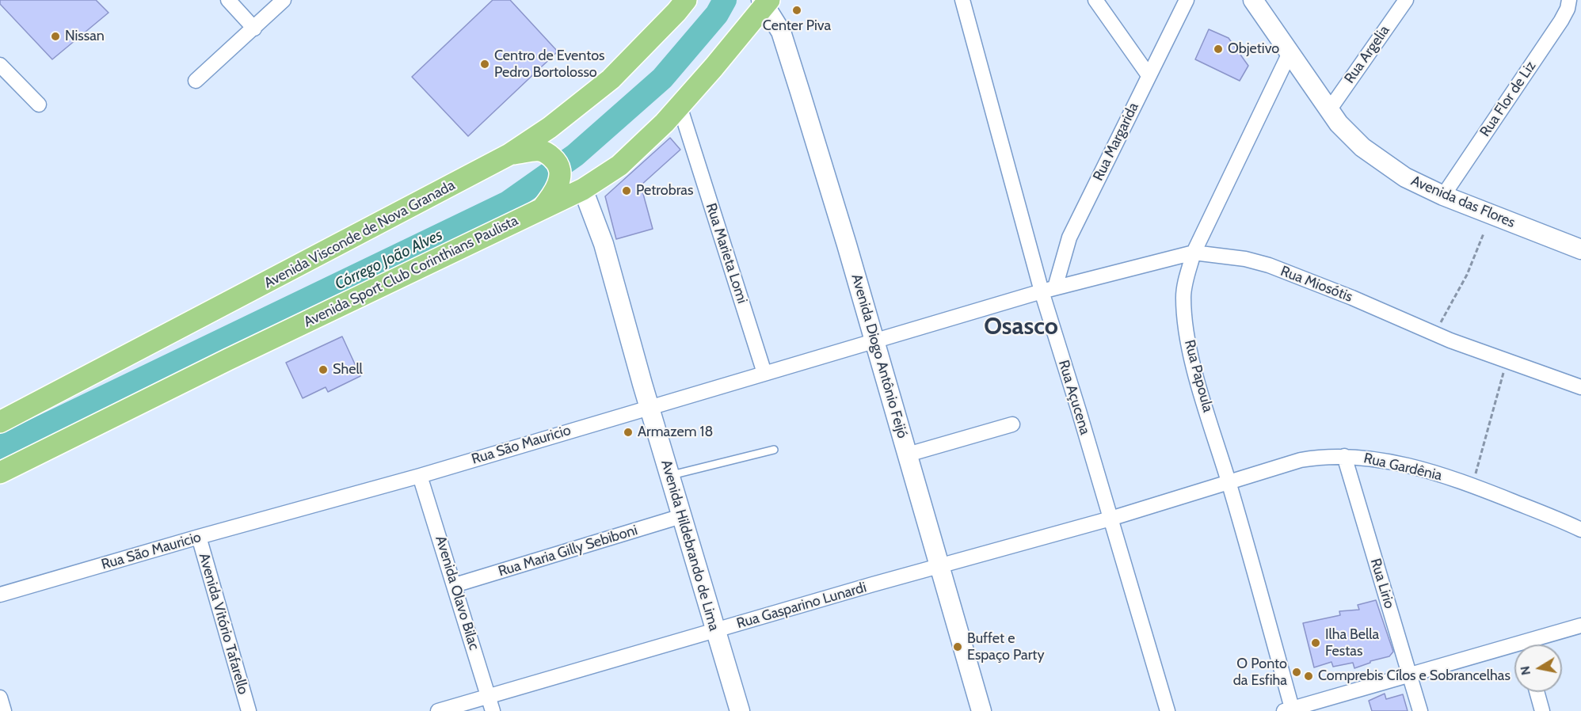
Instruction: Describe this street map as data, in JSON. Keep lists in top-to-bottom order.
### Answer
{
  "streets": {
    "main road": [
      "Avenida das Flores",
      "Avenida Visconde de Nova Granada",
      "Avenida Sport Club Corinthians Paulista",
      "Avenida Diogo Antônio Feijó",
      "Avenida Hildebrando de Lima"
    ],
    "street": [
      "Rua Argelia",
      "Rua Flor de Liz",
      "Rua Margarida",
      "Rua Marieta Lomi",
      "Rua Miosótis",
      "Rua Papoula",
      "Rua Açucena",
      "Rua São Mauricio",
      "Rua Gardênia",
      "Rua Maria Gilly Sebiboni",
      "Rua Lirio",
      "Avenida Olavo Bilac",
      "Rua Gasparino Lunardi",
      "Avenida Vitório Tafarello"
    ]
  },
  "crossings": [
    ["Rua Argelia", "Avenida das Flores"],
    ["Rua Flor de Liz", "Avenida das Flores"],
    ["Rua Margarida", "Rua Miosótis"],
    ["Rua Margarida", "Rua Açucena"],
    ["Rua Margarida", "Rua São Mauricio"],
    ["Avenida das Flores", "Rua Papoula"],
    ["Rua Marieta Lomi", "Avenida Sport Club Corinthians Paulista"],
    ["Rua Marieta Lomi", "Rua São Mauricio"],
    ["Avenida Sport Club Corinthians Paulista", "Avenida Diogo Antônio Feijó"],
    ["Avenida Sport Club Corinthians Paulista", "Avenida Hildebrando de Lima"],
    ["Rua Miosótis", "Rua Papoula"],
    ["Rua Miosótis", "Rua Açucena"],
    ["Rua Miosótis", "Rua São Mauricio"],
    ["Avenida Diogo Antônio Feijó", "Rua São Mauricio"],
    ["Avenida Diogo Antônio Feijó", "Rua Gasparino Lunardi"],
    ["Rua Papoula", "Rua Gardênia"],
    ["Rua Açucena", "Rua São Mauricio"],
    ["Rua Açucena", "Rua Gardênia"],
    ["Rua Açucena", "Rua Gasparino Lunardi"],
    ["Rua São Mauricio", "Avenida Hildebrando de Lima"],
    ["Rua São Mauricio", "Avenida Olavo Bilac"],
    ["Rua São Mauricio", "Avenida Vitório Tafarello"],
    ["Rua Gardênia", "Rua Lirio"],
    ["Rua Gardênia", "Rua Gasparino Lunardi"],
    ["Avenida Hildebrando de Lima", "Rua Maria Gilly Sebiboni"],
    ["Avenida Hildebrando de Lima", "Rua Gasparino Lunardi"],
    ["Rua Maria Gilly Sebiboni", "Avenida Olavo Bilac"],
    ["Avenida Olavo Bilac", "Rua Gasparino Lunardi"]
  ],
  "districts": ["Osasco"],
  "water": ["Córrego João Alves"],
  "places": [
    "Center Piva",
    "Nissan",
    "Objetivo",
    "Centro de Eventos Pedro Bortolosso",
    "Petrobras",
    "Shell",
    "Armazem 18",
    "Ilha Bella Festas",
    "Buffet e Espaço Party",
    "O Ponto da Esfiha",
    "Comprebis Cílos e Sobrancelhas"
  ],
  "north": "left"
}
